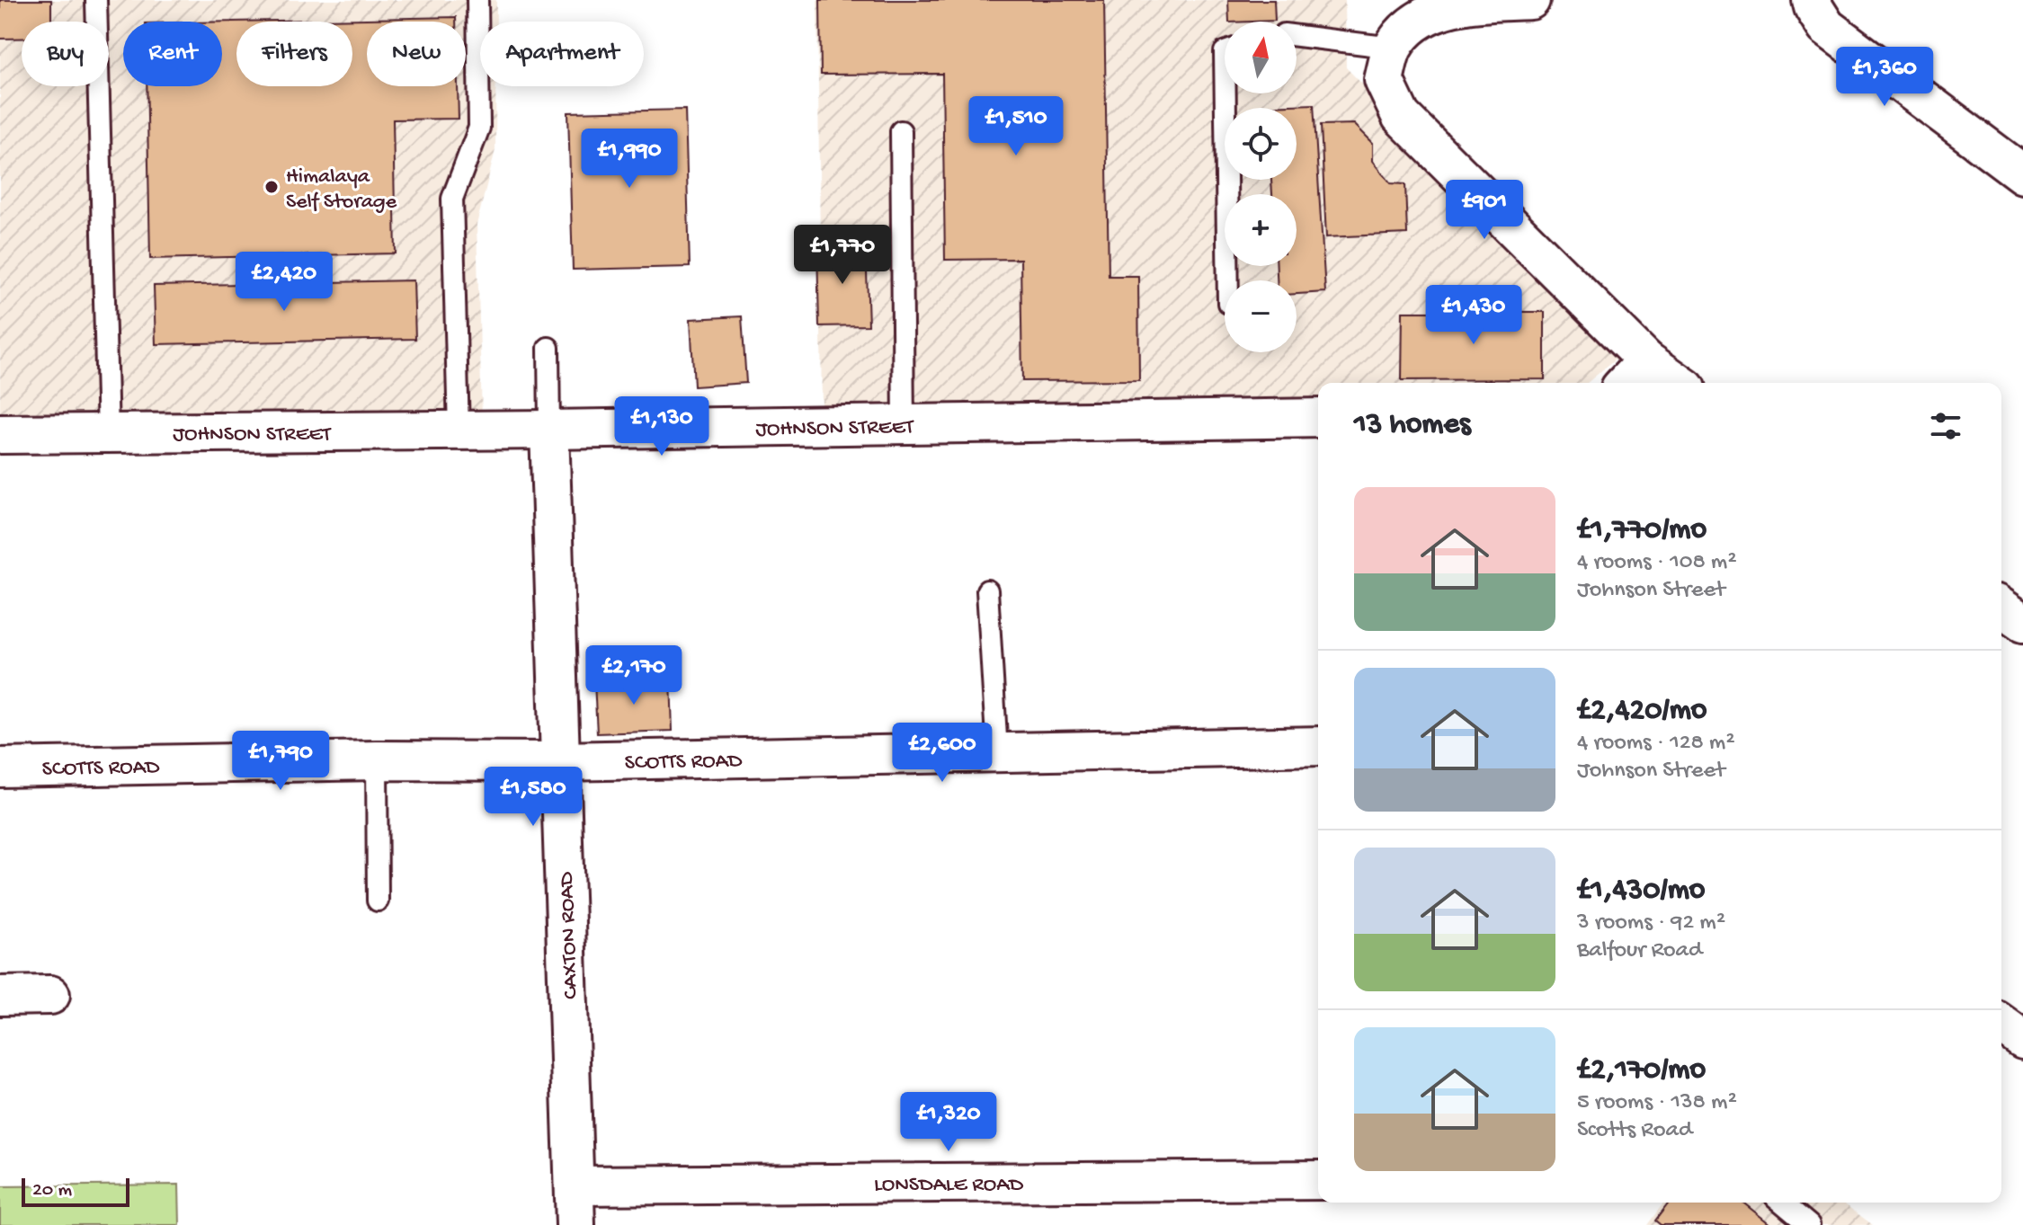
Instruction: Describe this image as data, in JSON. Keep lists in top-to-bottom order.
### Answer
{
  "streets": {
    "street": [
      "JOHNSON STREET",
      "SCOTTS ROAD",
      "CAXTON ROAD",
      "LONSDALE ROAD"
    ]
  },
  "crossings": [
    ["JOHNSON STREET", "CAXTON ROAD"],
    ["SCOTTS ROAD", "CAXTON ROAD"],
    ["CAXTON ROAD", "LONSDALE ROAD"]
  ],
  "places": ["Himalaya Self Storage"],
  "scale_bar": "20 m",
  "north": "top",
  "page": {
    "map_buttons": ["+", "−"],
    "chip": [
      "Buy",
      "Rent",
      "Filters",
      "New",
      "Apartment"
    ],
    "price": [
      "£1,360",
      "£1,510",
      "£1,990",
      "£901",
      "£1,770",
      "£2,420",
      "£1,430",
      "£1,130",
      "£2,170",
      "£2,600",
      "£1,790",
      "£1,580",
      "£1,320"
    ],
    "heading": "13 homes",
    "list": [
      {
        "name": "£1,770/mo",
        "note": "4 rooms · 108 m² · Johnson Street"
      },
      {
        "name": "£2,420/mo",
        "note": "4 rooms · 128 m² · Johnson Street"
      },
      {
        "name": "£1,430/mo",
        "note": "3 rooms · 92 m² · Balfour Road"
      },
      {
        "name": "£2,170/mo",
        "note": "5 rooms · 138 m² · Scotts Road"
      }
    ],
    "scale": "20 m"
  }
}
